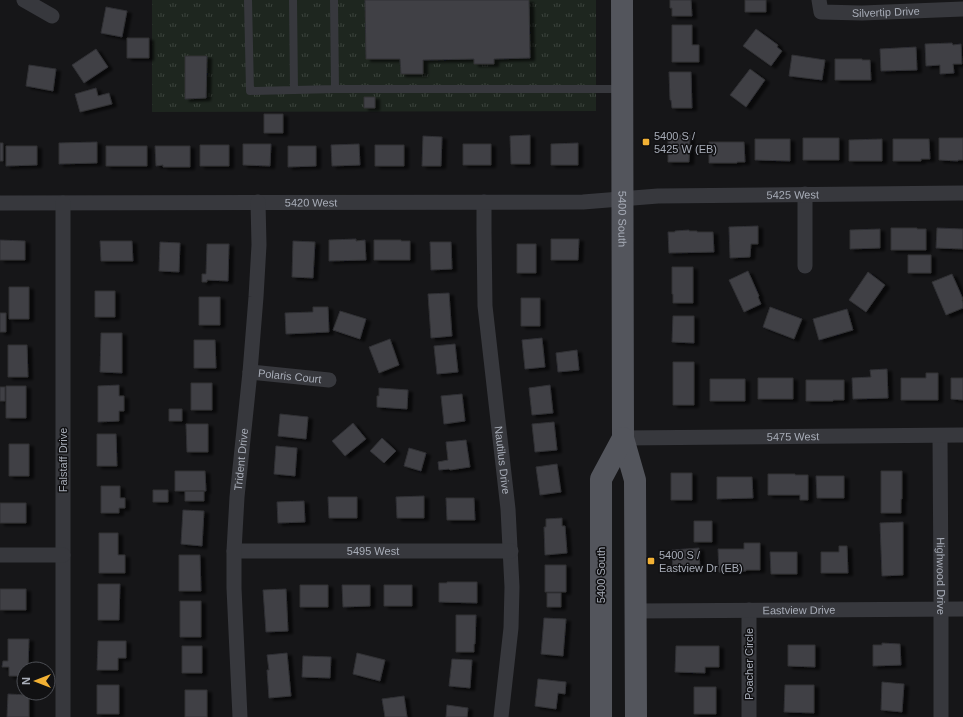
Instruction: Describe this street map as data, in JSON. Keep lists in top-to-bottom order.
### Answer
{
  "streets": {
    "main road": ["5400 South"],
    "street": [
      "Silvertip Drive",
      "5425 West",
      "5420 West",
      "Polaris Court",
      "5475 West",
      "Falstaff Drive",
      "Trident Drive",
      "Nautilus Drive",
      "5495 West",
      "Highwood Drive",
      "Eastview Drive",
      "Poacher Circle"
    ]
  },
  "crossings": [
    ["5425 West", "5420 West"],
    ["5425 West", "5400 South"],
    ["5420 West", "5400 South"],
    ["5420 West", "Falstaff Drive"],
    ["5420 West", "Trident Drive"],
    ["5420 West", "Nautilus Drive"],
    ["5400 South", "5475 West"],
    ["5400 South", "Eastview Drive"],
    ["Polaris Court", "Trident Drive"],
    ["5475 West", "Highwood Drive"],
    ["Trident Drive", "5495 West"],
    ["Nautilus Drive", "5495 West"],
    ["Highwood Drive", "Eastview Drive"],
    ["Eastview Drive", "Poacher Circle"]
  ],
  "places": {
    "transit": ["5400 S / 5425 W (EB)", "5400 S / Eastview Dr (EB)"]
  },
  "north": "left"
}
